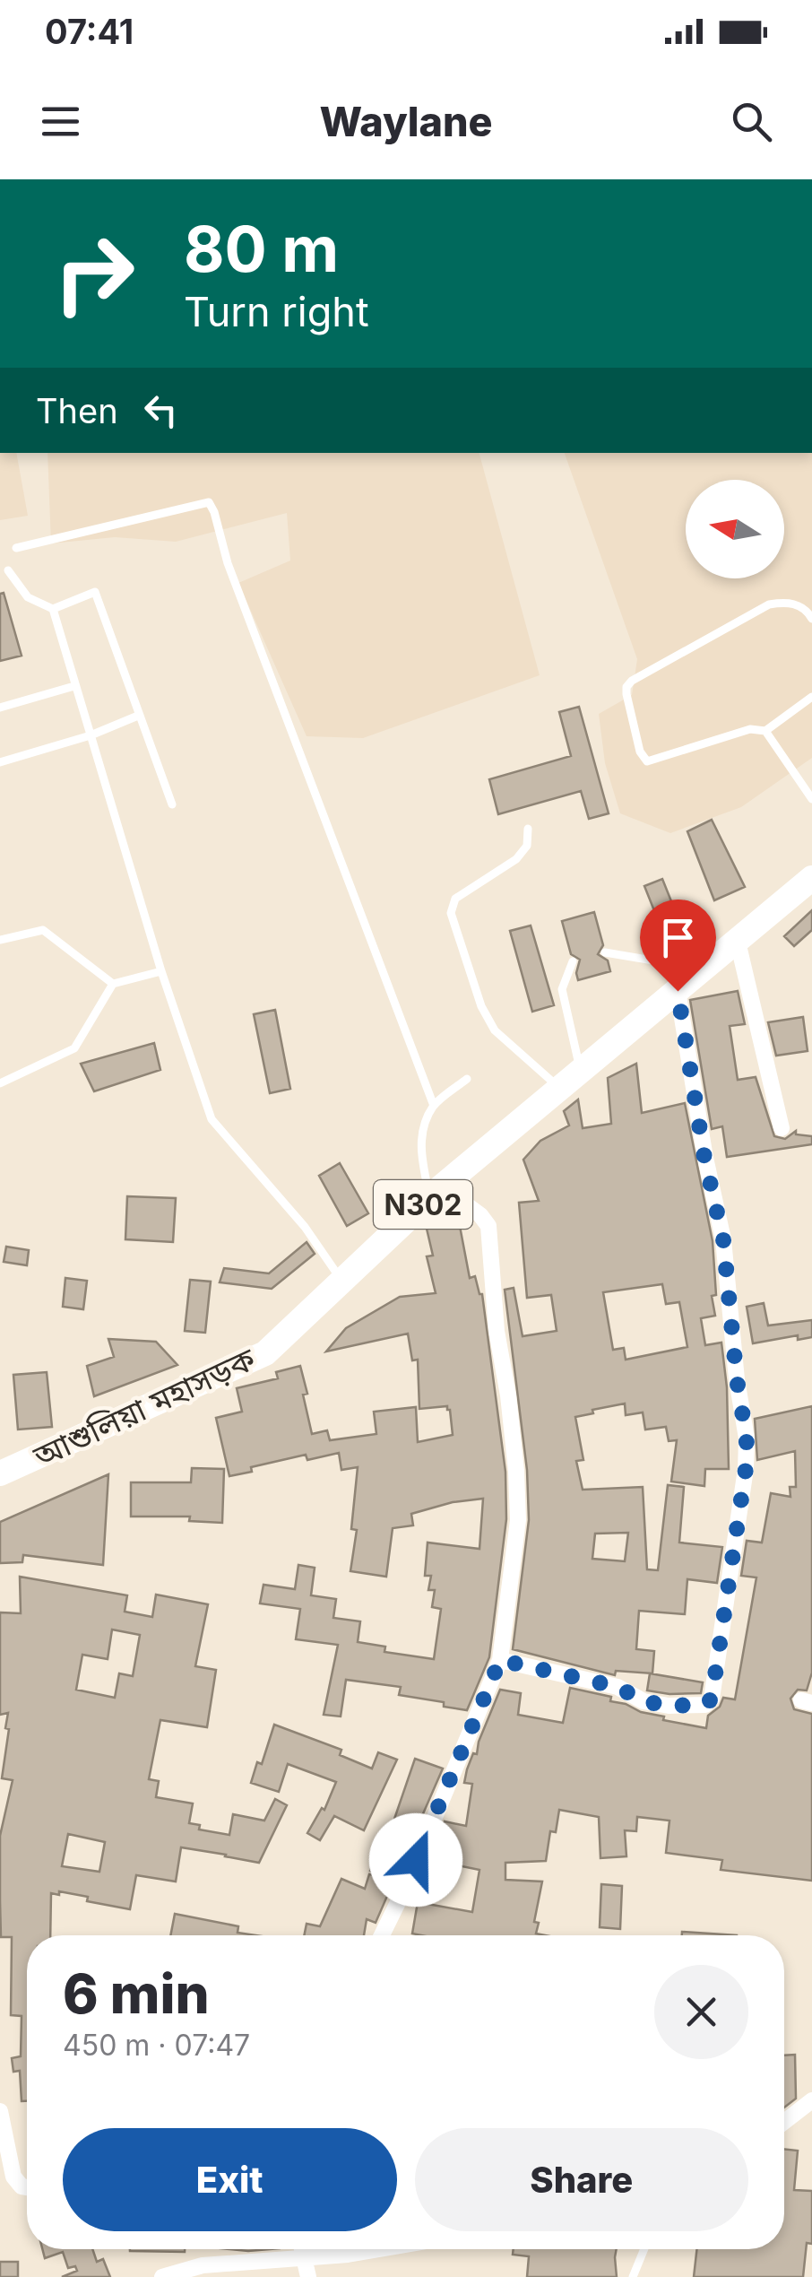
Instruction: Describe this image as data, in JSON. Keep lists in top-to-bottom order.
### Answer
{
  "streets": {
    "highway": ["N302", "আশুলিয়া মহাসড়ক"]
  },
  "north": "left",
  "page": {
    "status": "07:41",
    "header": "Waylane",
    "turn": ["80 m", "Turn right"],
    "then": "Then",
    "heading": ["6 min", "450 m · 07:47"],
    "buttons": ["Exit", "Share"]
  }
}
